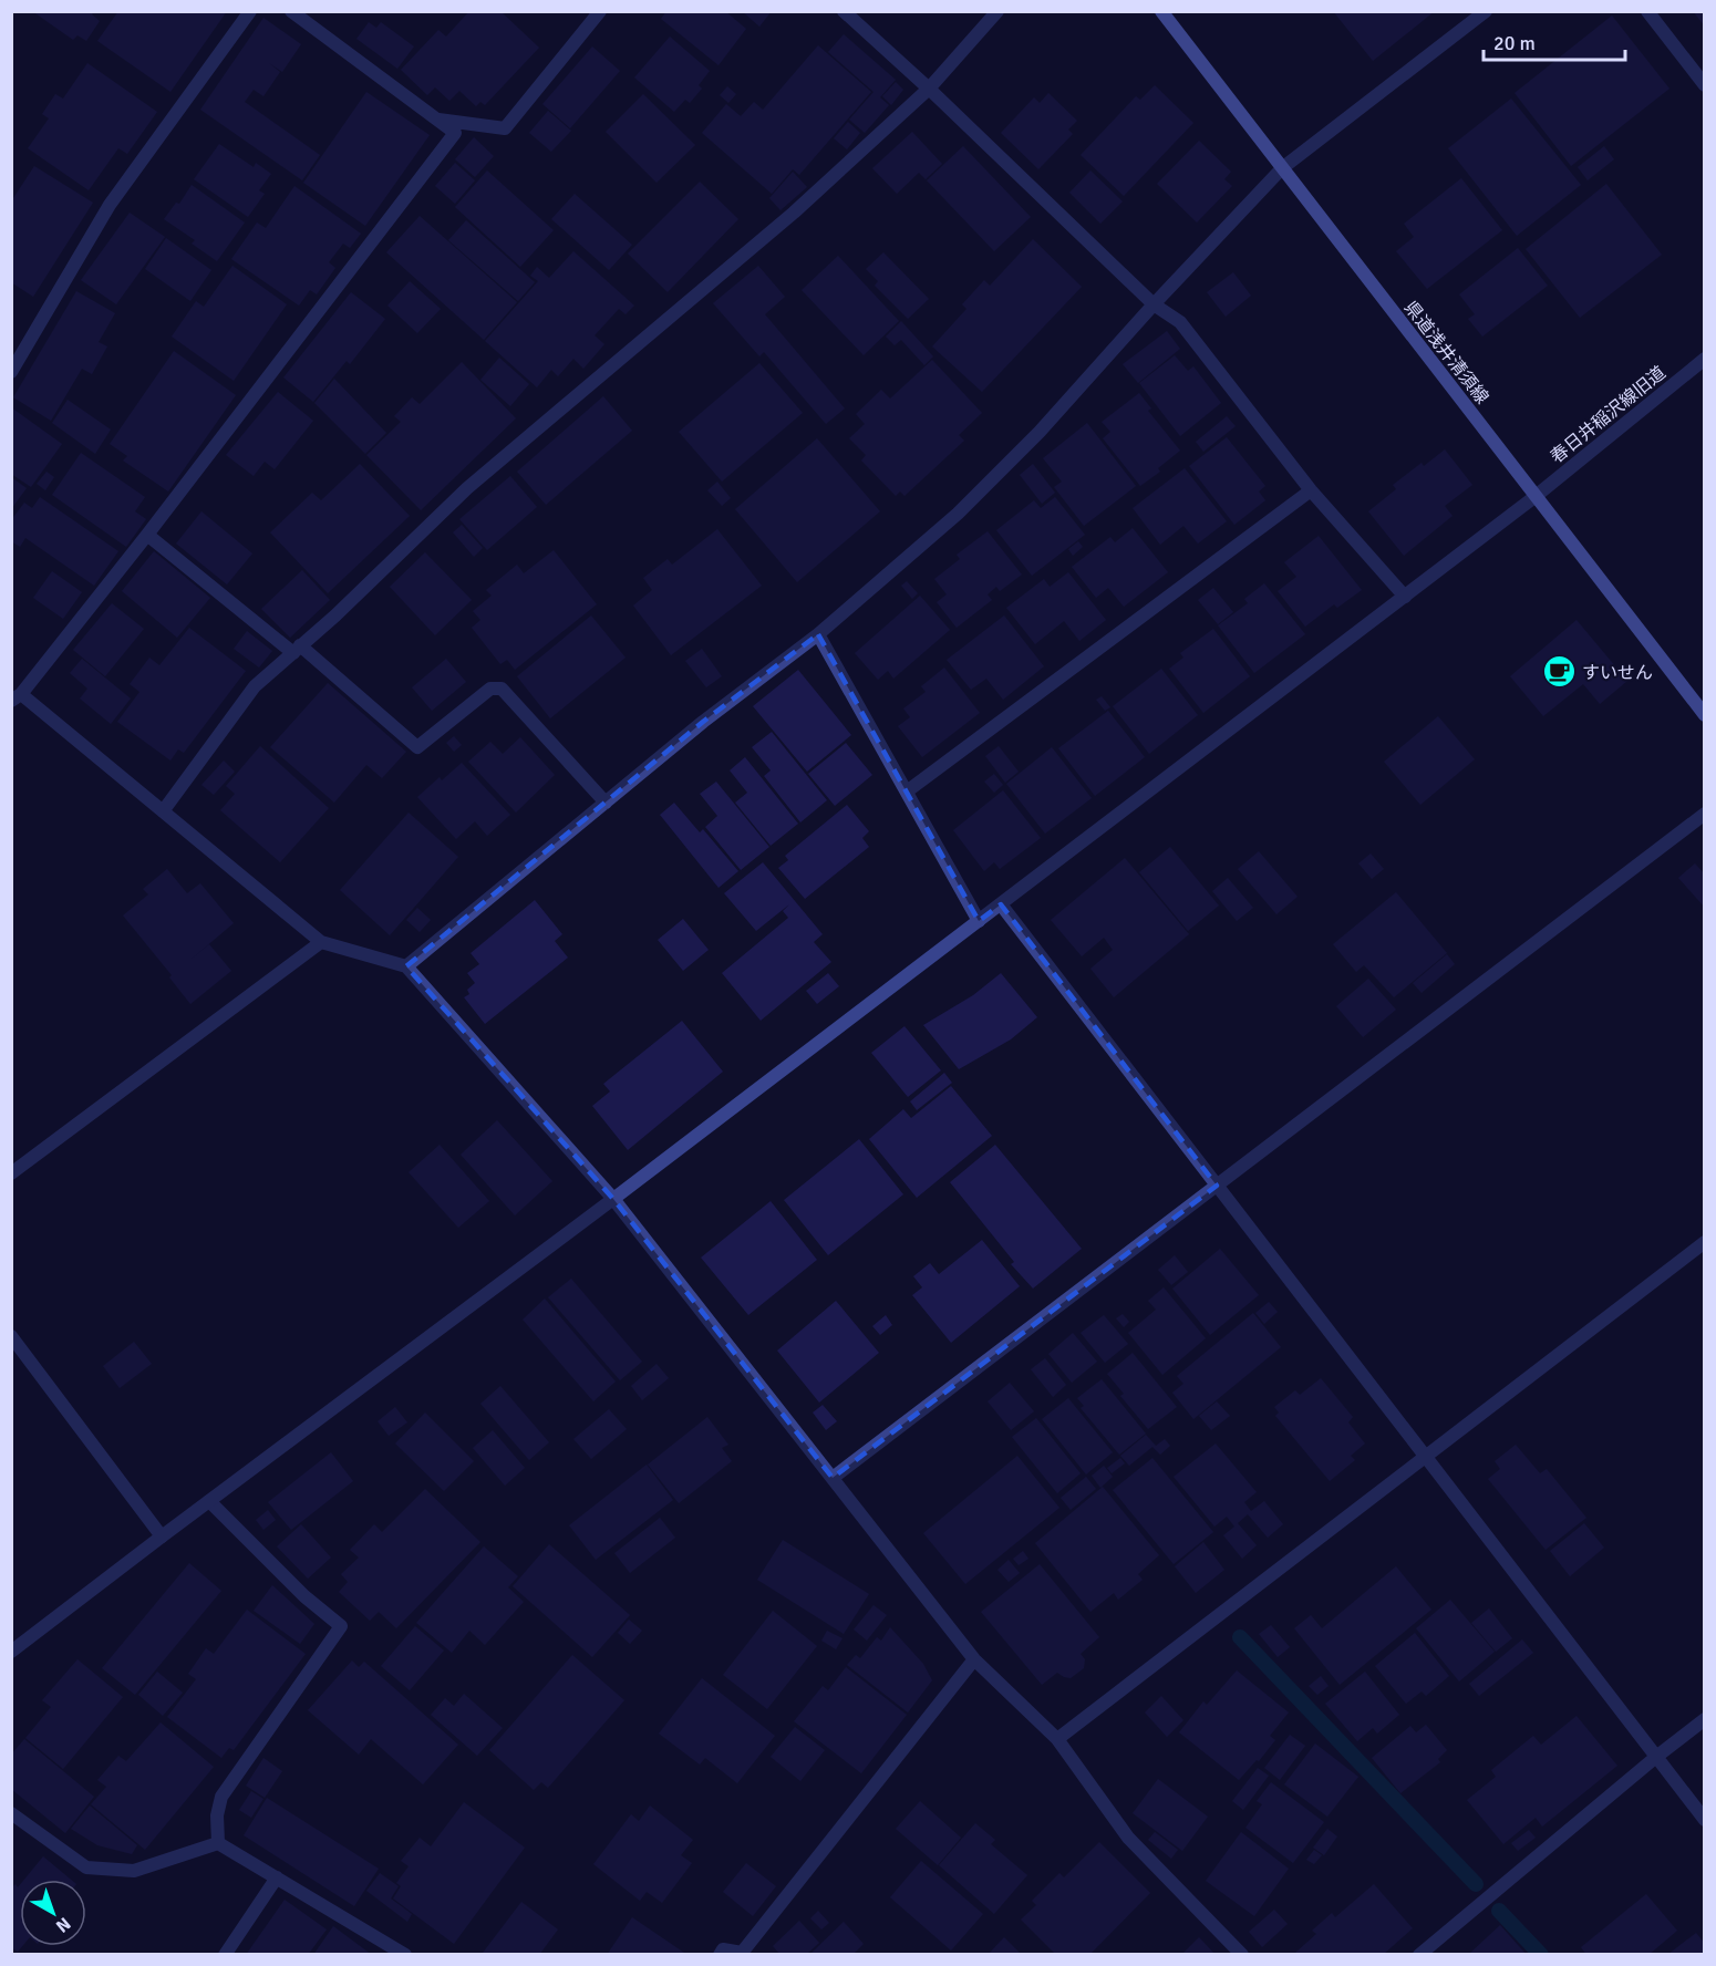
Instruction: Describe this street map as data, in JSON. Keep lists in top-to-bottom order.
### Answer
{
  "streets": {
    "main road": ["県道浅井清須線"],
    "street": ["春日井稲沢線旧道"]
  },
  "crossings": [
    ["県道浅井清須線", "春日井稲沢線旧道"]
  ],
  "places": {
    "cafe": ["すいせん"]
  },
  "scale_bar": "20 m",
  "north": "bottom right"
}
